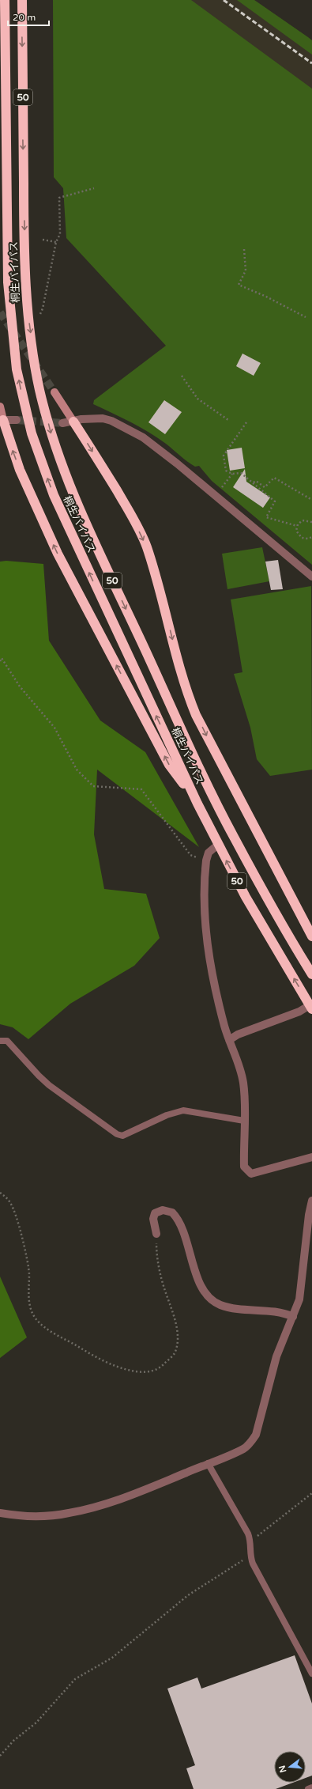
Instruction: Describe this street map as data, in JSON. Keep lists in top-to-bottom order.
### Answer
{
  "streets": {
    "highway": ["50", "桐生バイパス"]
  },
  "scale_bar": "20 m",
  "north": "left"
}
